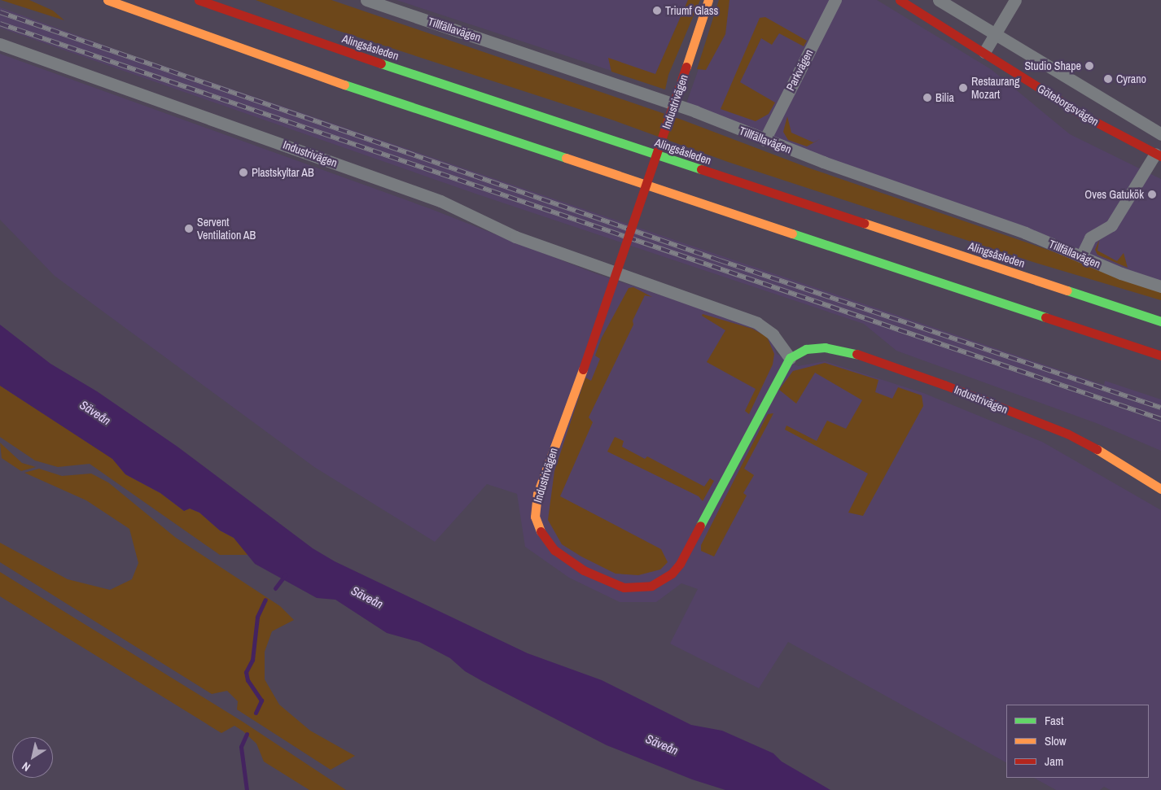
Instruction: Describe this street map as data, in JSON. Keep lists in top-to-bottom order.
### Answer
{
  "streets": {
    "main road": ["Alingsåsleden", "Industrivägen", "Göteborgsvägen"],
    "street": ["Tillfällavägen", "Parkvägen"]
  },
  "crossings": [
    ["Tillfällavägen", "Parkvägen"],
    ["Tillfällavägen", "Göteborgsvägen"]
  ],
  "water": ["Säveån"],
  "places": [
    "Triumf Glass",
    "Studio Shape",
    "Cyrano",
    "Restaurang Mozart",
    "Bilia",
    "Plastskyltar AB",
    "Oves Gatukök",
    "Servent Ventilation AB"
  ],
  "legend": ["Fast", "Slow", "Jam"],
  "north": "bottom left"
}
